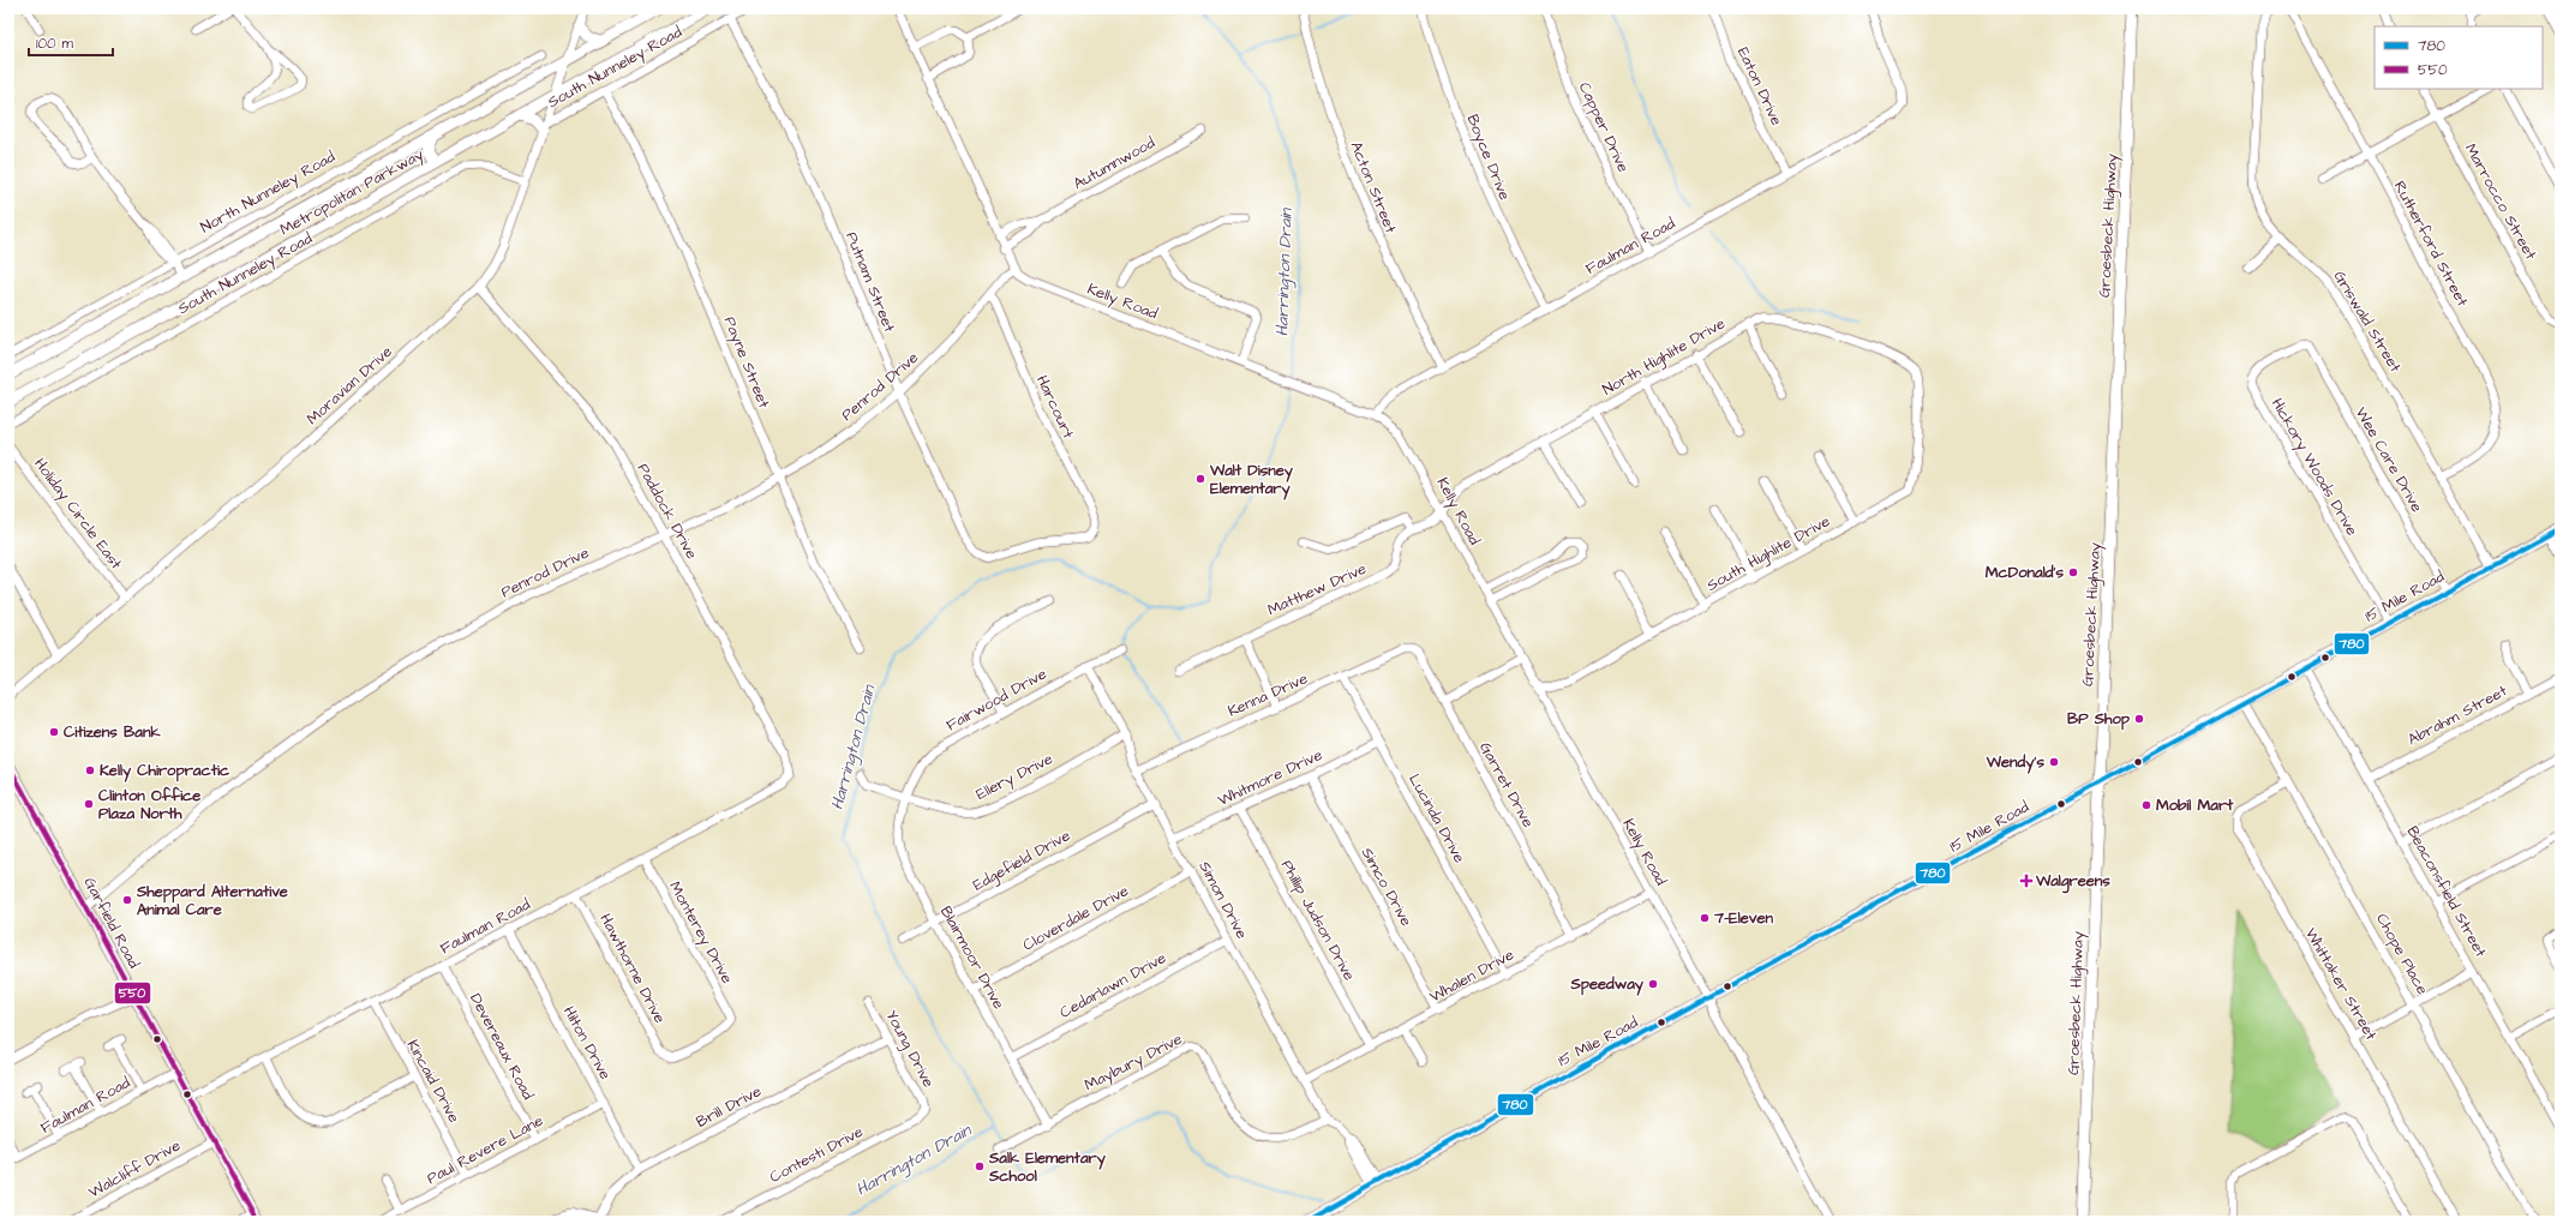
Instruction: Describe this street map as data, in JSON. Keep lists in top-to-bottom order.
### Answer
{
  "streets": {
    "main road": [
      "Metropolitan Parkway",
      "Groesbeck Highway",
      "15 Mile Road",
      "Garfield Road"
    ],
    "street": [
      "South Nunneley Road",
      "Eaton Drive",
      "Capper Drive",
      "Boyce Drive",
      "Autumnwood",
      "Acton Street",
      "North Nunneley Road",
      "Marrocco Street",
      "Rutherford Street",
      "Faulman Road",
      "Putnam Street",
      "Kelly Road",
      "Griswald Street",
      "North Highlite Drive",
      "Payne Street",
      "Moravian Drive",
      "Penrod Drive",
      "Harcourt",
      "Wee Care Drive",
      "Hickory Woods Drive",
      "Paddock Drive",
      "Holiday Circle East",
      "South Highlite Drive",
      "Matthew Drive",
      "Kenna Drive",
      "Fairwood Drive",
      "Abrahm Street",
      "Ellery Drive",
      "Whitmore Drive",
      "Garret Drive",
      "Lucinda Drive",
      "Edgefield Drive",
      "Simco Drive",
      "Beaconsfield Street",
      "Simon Drive",
      "Cloverdale Drive",
      "Phillip Judson Drive",
      "Monterey Drive",
      "Chope Place",
      "Blairmoor Drive",
      "Hawthorne Drive",
      "Whalen Drive",
      "Whittaker Street",
      "Cedarlawn Drive",
      "Hilton Drive",
      "Devereaux Road",
      "Young Drive",
      "Maybury Drive",
      "Kincaid Drive",
      "Brill Drive",
      "Paul Revere Lane",
      "Contesti Drive",
      "Walcliff Drive"
    ]
  },
  "crossings": [
    ["South Nunneley Road", "Putnam Street"],
    ["South Nunneley Road", "Payne Street"],
    ["South Nunneley Road", "Moravian Drive"],
    ["Eaton Drive", "Faulman Road"],
    ["Capper Drive", "Faulman Road"],
    ["Boyce Drive", "Faulman Road"],
    ["Autumnwood", "Kelly Road"],
    ["Acton Street", "Faulman Road"],
    ["Metropolitan Parkway", "Moravian Drive"],
    ["Groesbeck Highway", "15 Mile Road"],
    ["Rutherford Street", "Griswald Street"],
    ["Faulman Road", "Kelly Road"],
    ["Faulman Road", "Paddock Drive"],
    ["Faulman Road", "Garfield Road"],
    ["Faulman Road", "Monterey Drive"],
    ["Faulman Road", "Hawthorne Drive"],
    ["Faulman Road", "Hilton Drive"],
    ["Faulman Road", "Devereaux Road"],
    ["Faulman Road", "Kincaid Drive"],
    ["Putnam Street", "Penrod Drive"],
    ["Putnam Street", "Harcourt"],
    ["Kelly Road", "North Highlite Drive"],
    ["Kelly Road", "Penrod Drive"],
    ["Kelly Road", "South Highlite Drive"],
    ["Kelly Road", "15 Mile Road"],
    ["Kelly Road", "Whalen Drive"],
    ["Griswald Street", "15 Mile Road"],
    ["North Highlite Drive", "South Highlite Drive"],
    ["Payne Street", "Penrod Drive"],
    ["Moravian Drive", "Paddock Drive"],
    ["Moravian Drive", "Holiday Circle East"],
    ["Penrod Drive", "Harcourt"],
    ["Penrod Drive", "Paddock Drive"],
    ["Penrod Drive", "Garfield Road"],
    ["Wee Care Drive", "Hickory Woods Drive"],
    ["Wee Care Drive", "15 Mile Road"],
    ["Hickory Woods Drive", "15 Mile Road"],
    ["15 Mile Road", "Beaconsfield Street"],
    ["15 Mile Road", "Simon Drive"],
    ["15 Mile Road", "Chope Place"],
    ["Kenna Drive", "Garret Drive"],
    ["Kenna Drive", "Lucinda Drive"],
    ["Kenna Drive", "Simon Drive"],
    ["Fairwood Drive", "Ellery Drive"],
    ["Fairwood Drive", "Simon Drive"],
    ["Fairwood Drive", "Blairmoor Drive"],
    ["Abrahm Street", "Beaconsfield Street"],
    ["Ellery Drive", "Simon Drive"],
    ["Ellery Drive", "Blairmoor Drive"],
    ["Whitmore Drive", "Lucinda Drive"],
    ["Whitmore Drive", "Simco Drive"],
    ["Whitmore Drive", "Simon Drive"],
    ["Whitmore Drive", "Phillip Judson Drive"],
    ["Garret Drive", "Whalen Drive"],
    ["Lucinda Drive", "Whalen Drive"],
    ["Edgefield Drive", "Simon Drive"],
    ["Edgefield Drive", "Blairmoor Drive"],
    ["Simco Drive", "Whalen Drive"],
    ["Simon Drive", "Cloverdale Drive"],
    ["Simon Drive", "Whalen Drive"],
    ["Simon Drive", "Cedarlawn Drive"],
    ["Simon Drive", "Maybury Drive"],
    ["Cloverdale Drive", "Blairmoor Drive"],
    ["Phillip Judson Drive", "Whalen Drive"],
    ["Garfield Road", "Walcliff Drive"],
    ["Monterey Drive", "Hawthorne Drive"],
    ["Chope Place", "Whittaker Street"],
    ["Blairmoor Drive", "Cedarlawn Drive"],
    ["Blairmoor Drive", "Maybury Drive"],
    ["Hilton Drive", "Brill Drive"],
    ["Hilton Drive", "Paul Revere Lane"],
    ["Devereaux Road", "Paul Revere Lane"],
    ["Young Drive", "Brill Drive"],
    ["Young Drive", "Contesti Drive"],
    ["Kincaid Drive", "Paul Revere Lane"]
  ],
  "water": ["Harrington Drain"],
  "places": {
    "other": [
      "Walt Disney Elementary",
      "McDonald's",
      "BP Shop",
      "Citizens Bank",
      "Wendy's",
      "Kelly Chiropractic",
      "Clinton Office Plaza North",
      "Mobil Mart",
      "Sheppard Alternative Animal Care",
      "7-Eleven",
      "Speedway",
      "Salk Elementary School"
    ],
    "health": ["Walgreens"]
  },
  "lines": ["transit line 780", "transit line 550"],
  "legend": ["780", "550"],
  "scale_bar": "100 m"
}
